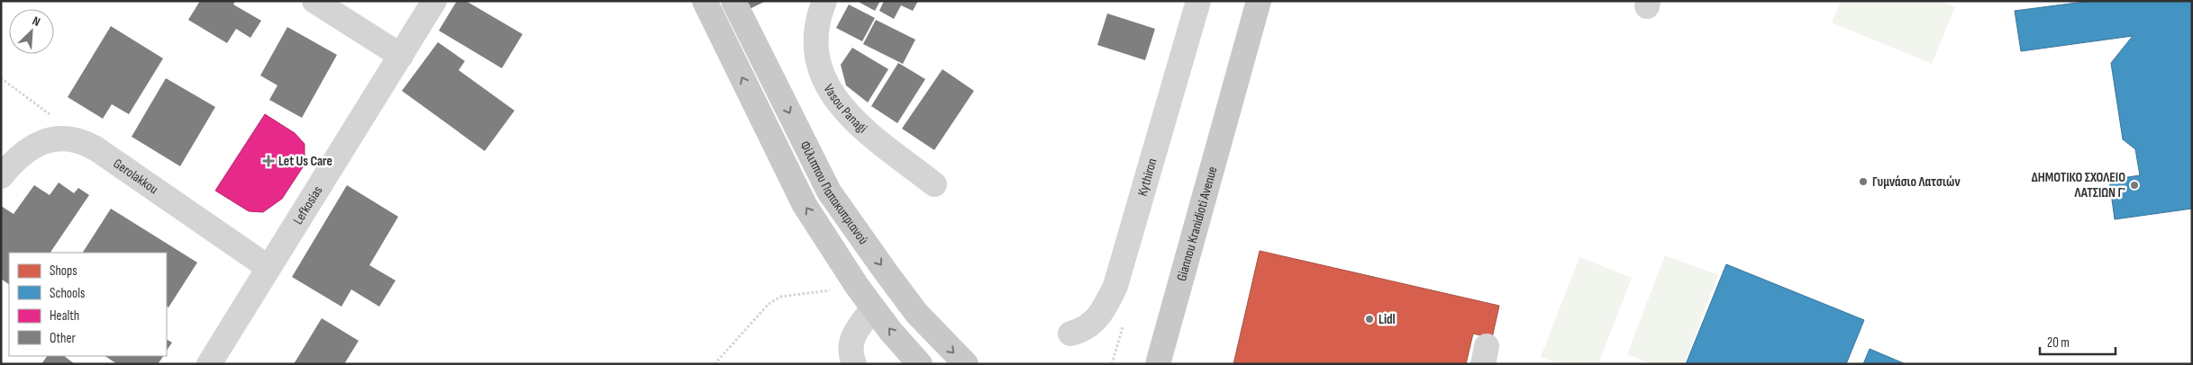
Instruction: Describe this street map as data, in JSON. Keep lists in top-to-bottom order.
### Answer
{
  "streets": {
    "main road": ["Φίλιππου Παπακυπριανού", "Giannou Kranidioti Avenue"],
    "street": [
      "Vasou Panagi",
      "Gerolakkou",
      "Kythiron",
      "Lefkosias"
    ]
  },
  "crossings": [
    ["Gerolakkou", "Lefkosias"]
  ],
  "places": {
    "health": ["Let Us Care"],
    "other": ["Γυμνάσιο Λατσιών", "ΔΗΜΟΤΙΚΟ ΣΧΟΛΕΙΟ ΛΑΤΣΙΩΝ Γ΄", "Lidl"]
  },
  "legend": [
    "Shops",
    "Schools",
    "Health",
    "Other"
  ],
  "scale_bar": "20 m",
  "north": "top right"
}
